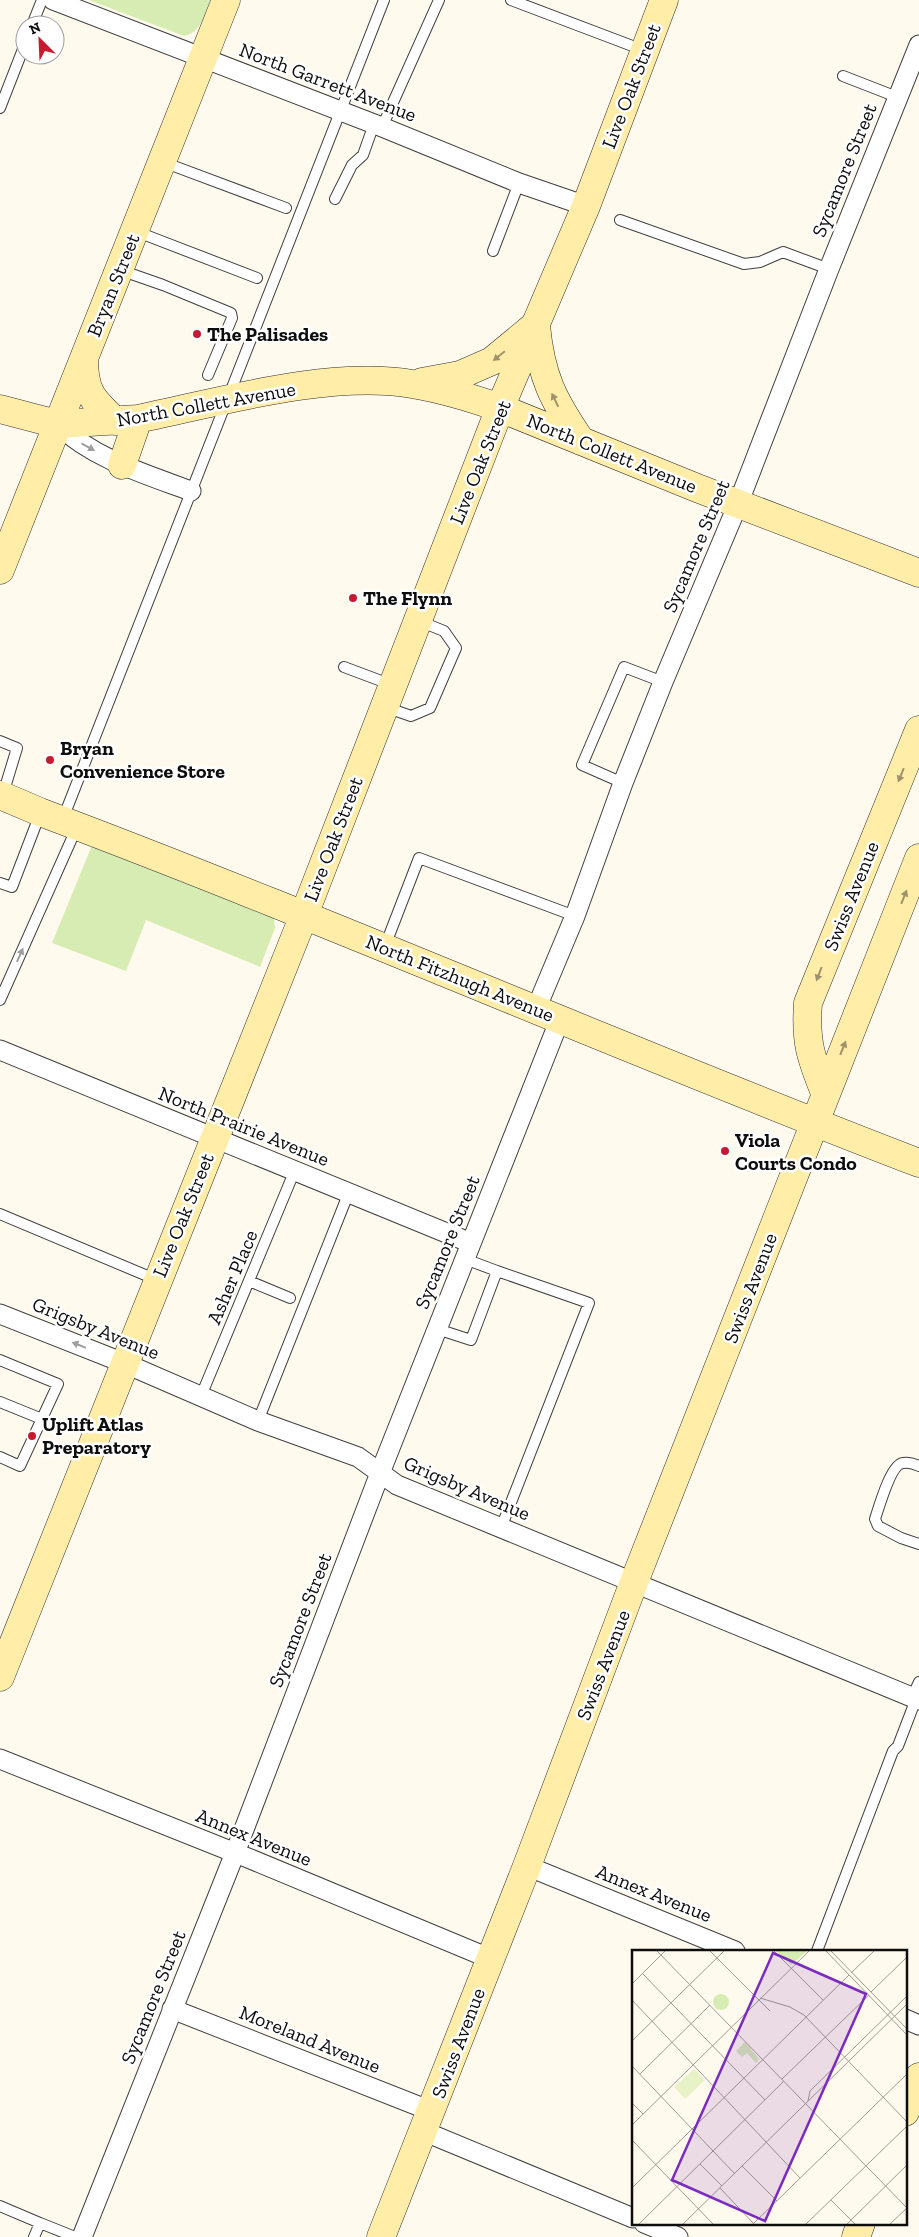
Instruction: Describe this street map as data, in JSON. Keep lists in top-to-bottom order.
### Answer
{
  "streets": {
    "street": [
      "North Garrett Avenue",
      "Live Oak Street",
      "Sycamore Street",
      "Bryan Street",
      "North Collett Avenue",
      "Swiss Avenue",
      "North Fitzhugh Avenue",
      "North Prairie Avenue",
      "Grigsby Avenue",
      "Annex Avenue",
      "Moreland Avenue"
    ],
    "lane": ["Asher Place"]
  },
  "crossings": [
    ["North Garrett Avenue", "Live Oak Street"],
    ["North Garrett Avenue", "Bryan Street"],
    ["Live Oak Street", "North Collett Avenue"],
    ["Live Oak Street", "North Fitzhugh Avenue"],
    ["Live Oak Street", "North Prairie Avenue"],
    ["Live Oak Street", "Grigsby Avenue"],
    ["Sycamore Street", "North Collett Avenue"],
    ["Sycamore Street", "North Fitzhugh Avenue"],
    ["Sycamore Street", "North Prairie Avenue"],
    ["Sycamore Street", "Grigsby Avenue"],
    ["Sycamore Street", "Annex Avenue"],
    ["Sycamore Street", "Moreland Avenue"],
    ["Bryan Street", "North Collett Avenue"],
    ["Swiss Avenue", "North Fitzhugh Avenue"],
    ["Swiss Avenue", "Grigsby Avenue"],
    ["Swiss Avenue", "Annex Avenue"],
    ["Swiss Avenue", "Moreland Avenue"],
    ["North Prairie Avenue", "Asher Place"],
    ["Asher Place", "Grigsby Avenue"]
  ],
  "places": [
    "The Palisades",
    "The Flynn",
    "Bryan Convenience Store",
    "Viola Courts Condo",
    "Uplift Atlas Preparatory"
  ],
  "north": "top left"
}
